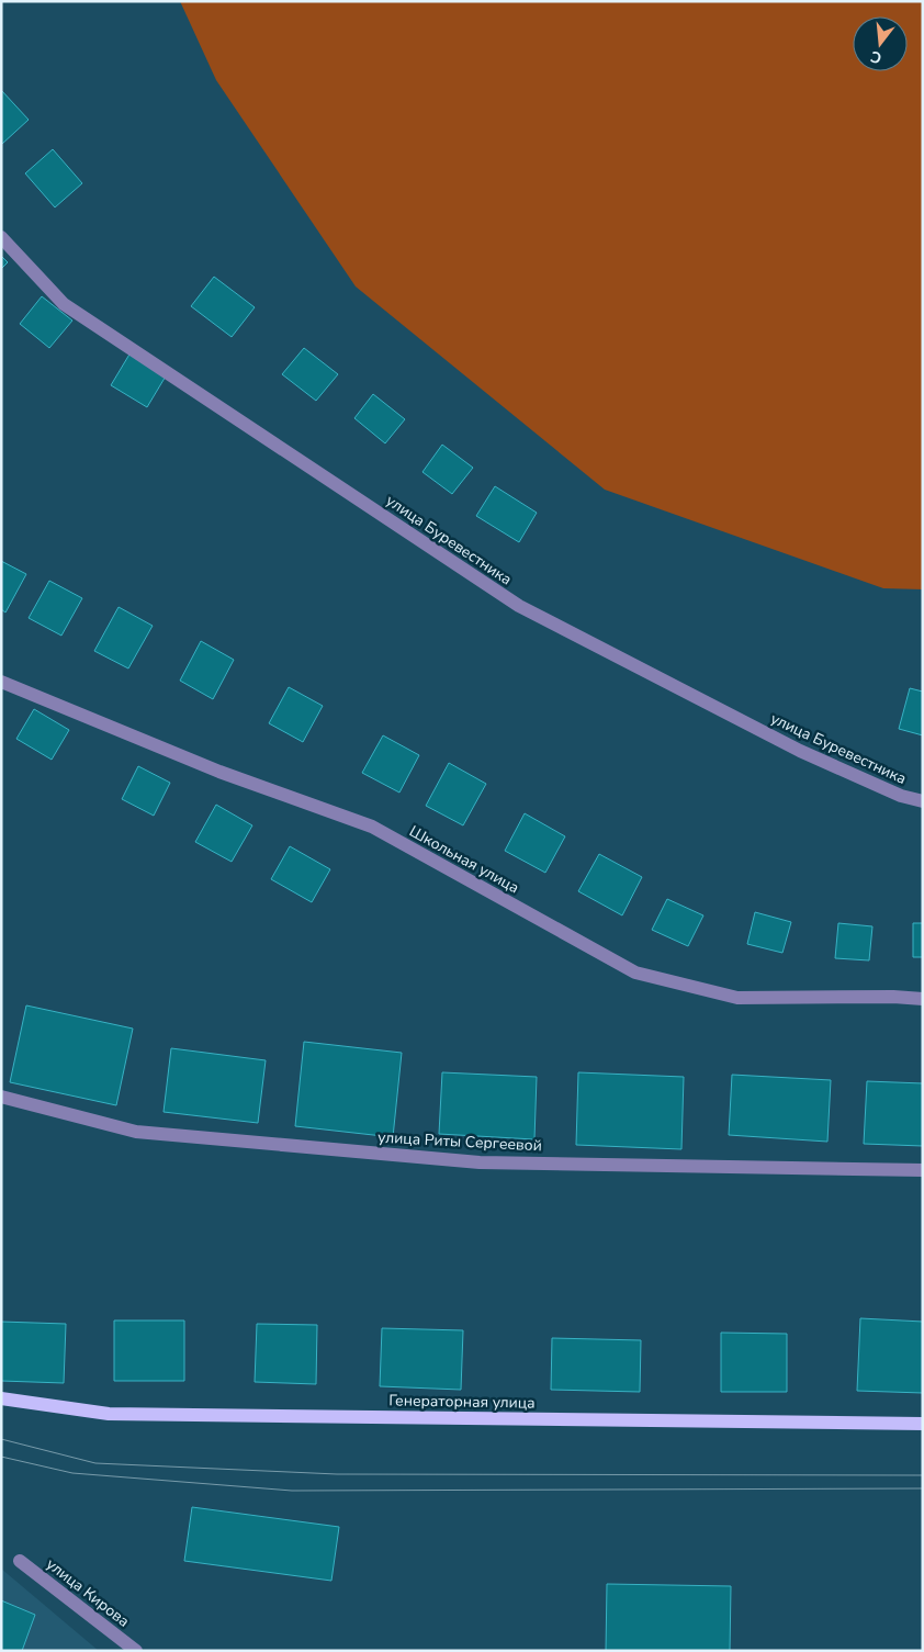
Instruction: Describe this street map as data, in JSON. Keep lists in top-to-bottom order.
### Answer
{
  "streets": {
    "main road": ["Генераторная улица"],
    "street": [
      "улица Буревестника",
      "Школьная улица",
      "улица Риты Сергеевой",
      "улица Кирова"
    ]
  },
  "north": "bottom"
}
